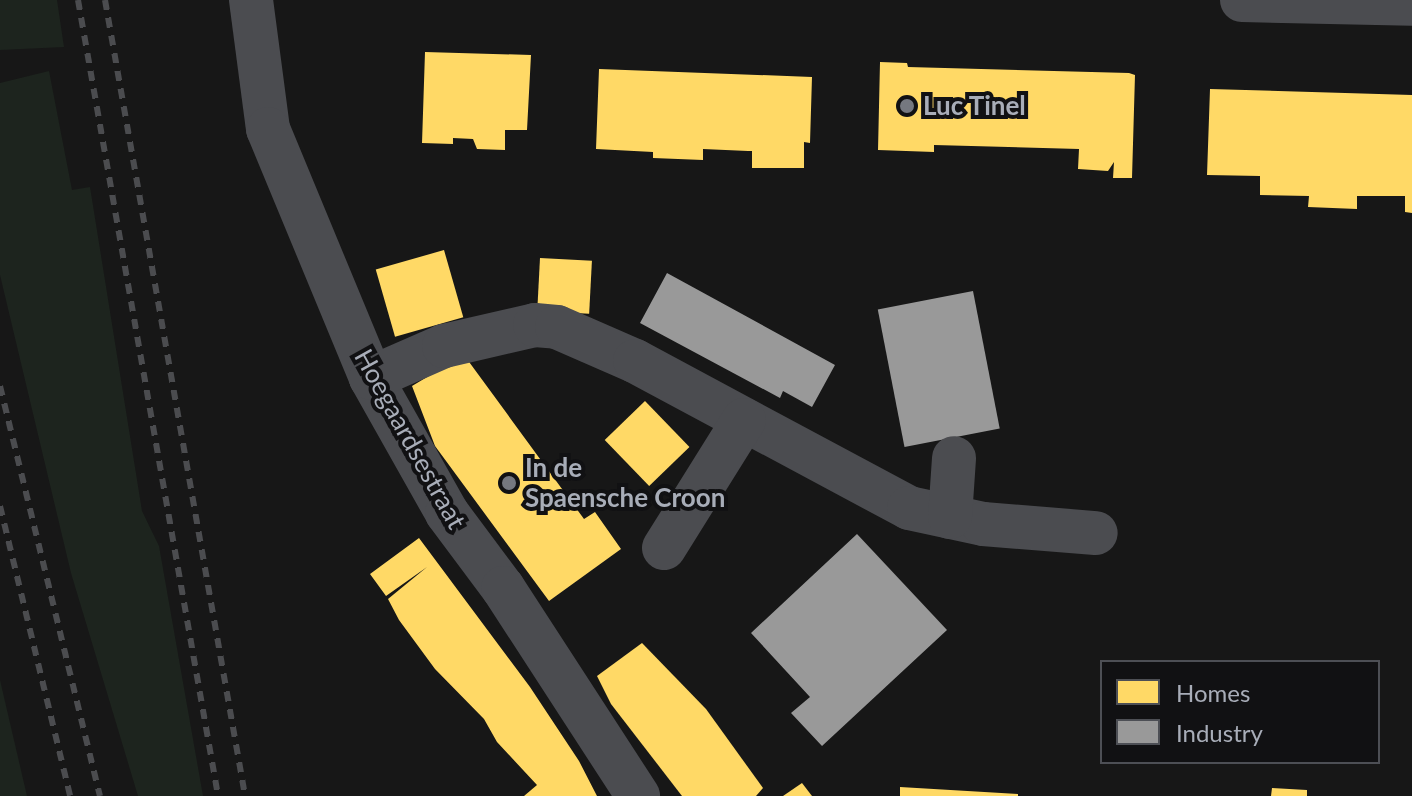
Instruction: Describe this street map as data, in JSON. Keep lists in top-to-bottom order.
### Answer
{
  "streets": {
    "street": ["Hoegaardsestraat"]
  },
  "places": ["Luc Tinel", "In de Spaensche Croon"],
  "legend": ["Homes", "Industry"]
}
